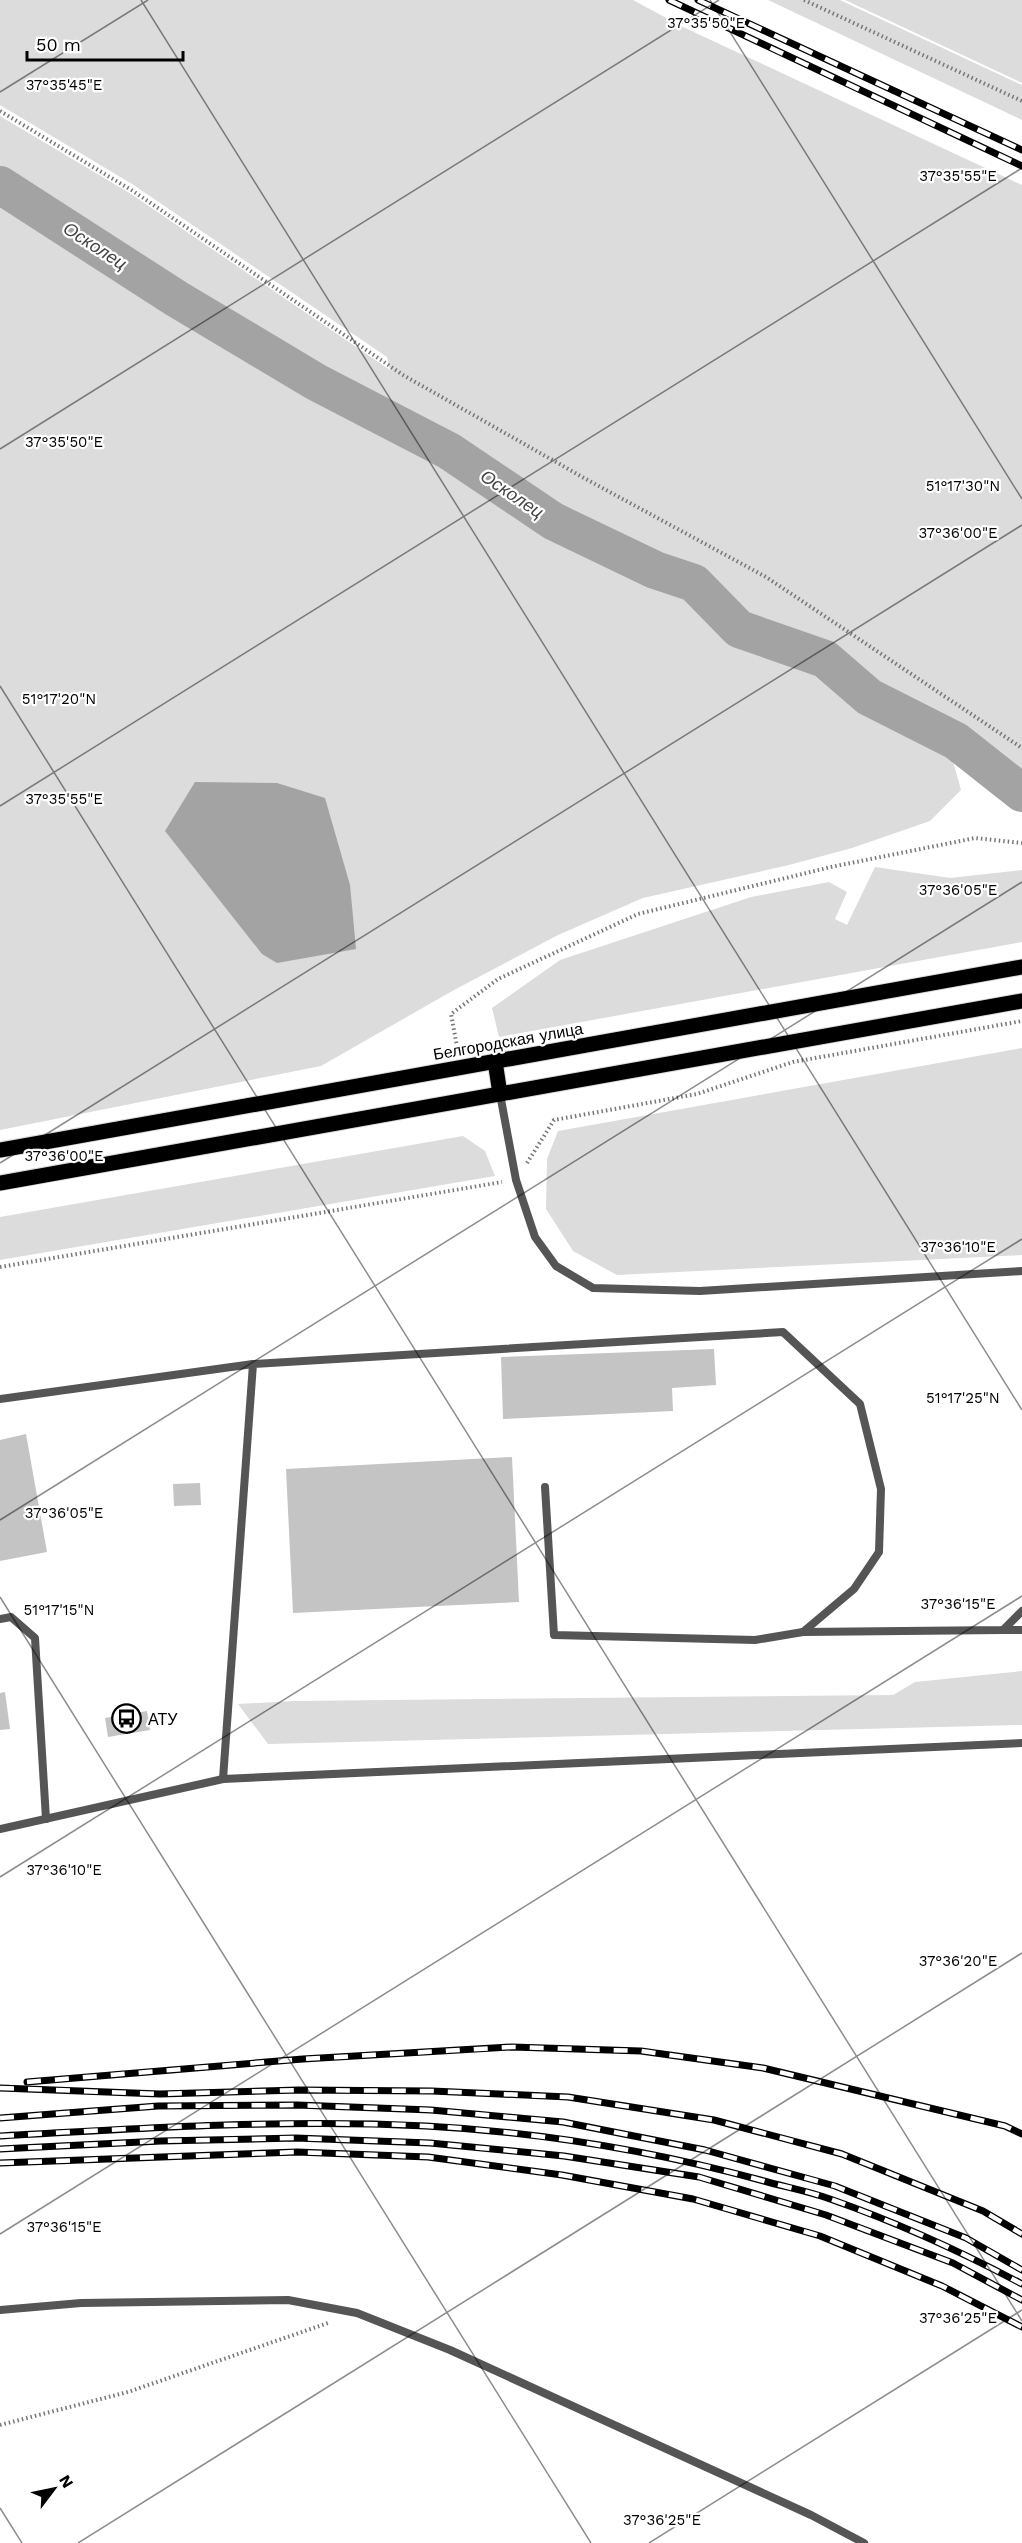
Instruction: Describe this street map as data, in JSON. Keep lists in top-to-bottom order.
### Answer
{
  "streets": {
    "main road": ["Белгородская улица"]
  },
  "water": ["Осколец"],
  "places": {
    "bus stop": ["АТУ"]
  },
  "scale_bar": "50 m",
  "north": "top right",
  "coordinates": [
    "37°35'50\"E",
    "37°35'45\"E",
    "37°35'55\"E",
    "51°17'30\"N",
    "37°36'00\"E",
    "51°17'20\"N",
    "37°36'05\"E",
    "37°36'10\"E",
    "51°17'25\"N",
    "37°36'15\"E",
    "51°17'15\"N",
    "37°36'20\"E",
    "37°36'25\"E"
  ]
}
